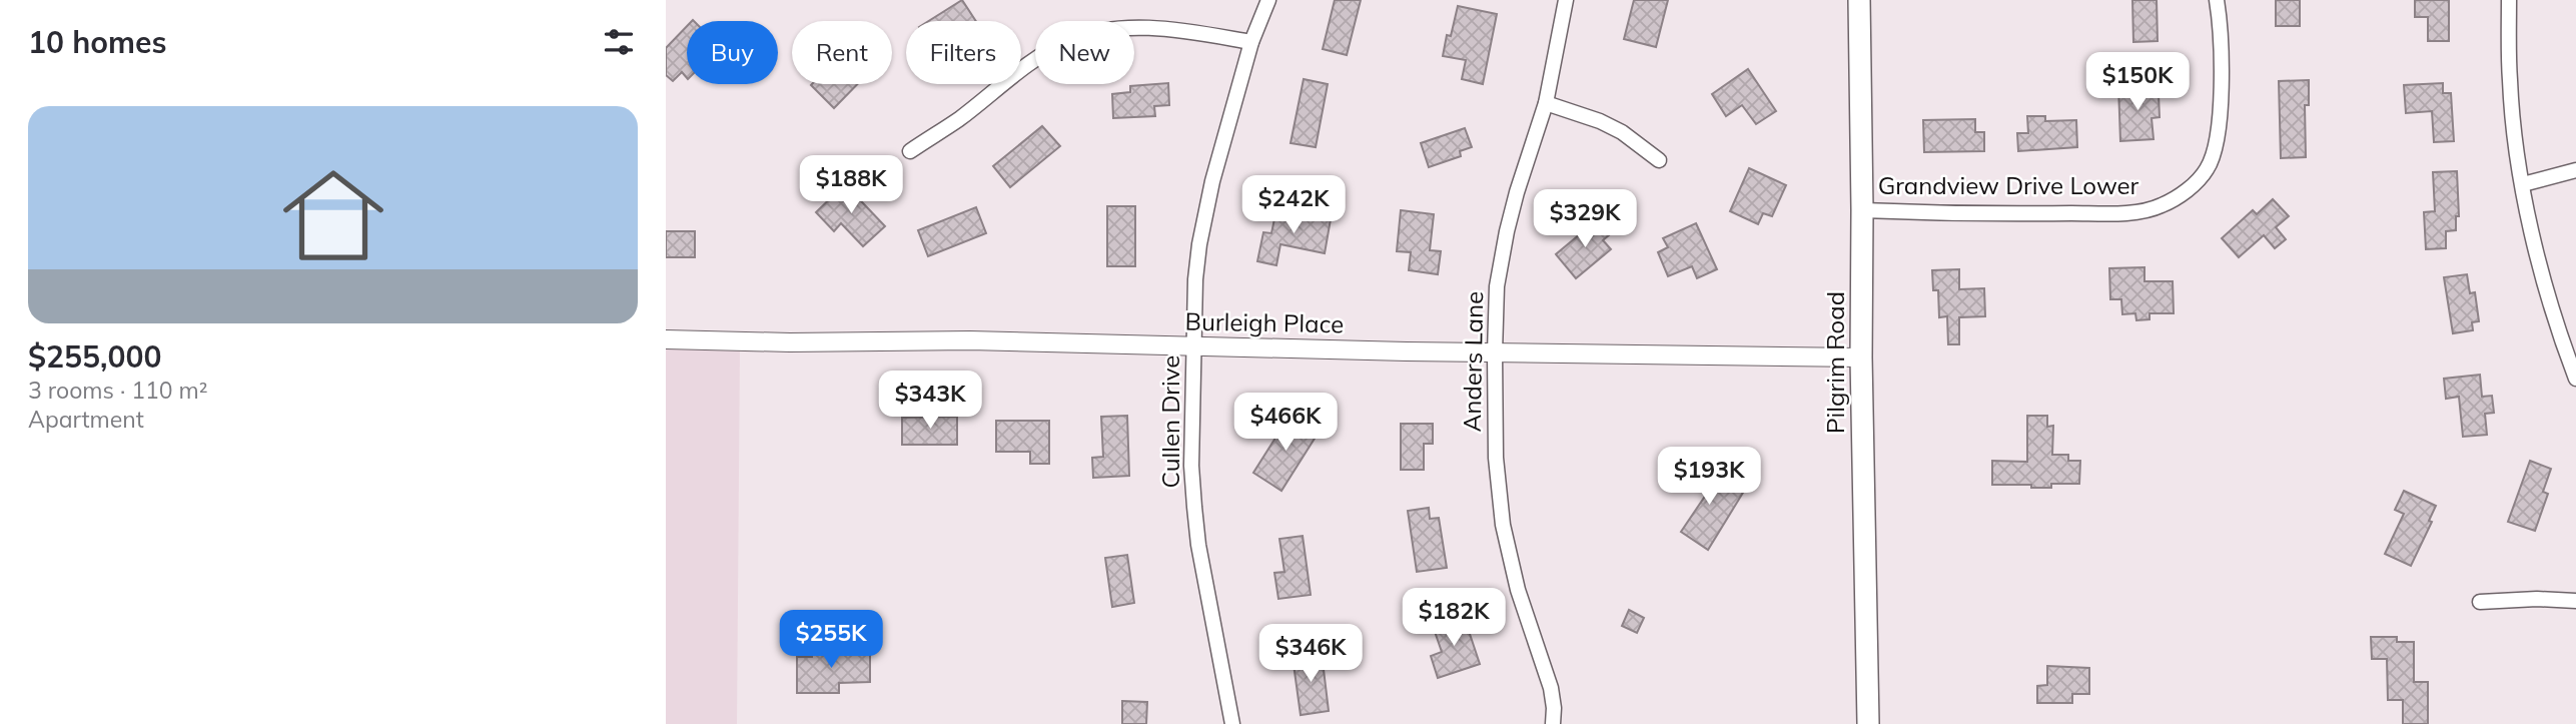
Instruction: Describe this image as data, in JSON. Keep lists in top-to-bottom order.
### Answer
{
  "streets": {
    "main road": ["Pilgrim Road"],
    "street": [
      "Grandview Drive Lower",
      "Burleigh Place",
      "Anders Lane",
      "Cullen Drive"
    ]
  },
  "crossings": [
    ["Grandview Drive Lower", "Pilgrim Road"],
    ["Burleigh Place", "Anders Lane"],
    ["Burleigh Place", "Pilgrim Road"],
    ["Burleigh Place", "Cullen Drive"]
  ],
  "page": {
    "heading": "10 homes",
    "chip": [
      "Buy",
      "Rent",
      "Filters",
      "New"
    ],
    "price": [
      "$150K",
      "$188K",
      "$242K",
      "$329K",
      "$343K",
      "$466K",
      "$193K",
      "$182K",
      "$255K",
      "$346K"
    ],
    "list": [
      {
        "name": "$255,000",
        "note": "3 rooms · 110 m² · Apartment"
      }
    ]
  }
}
